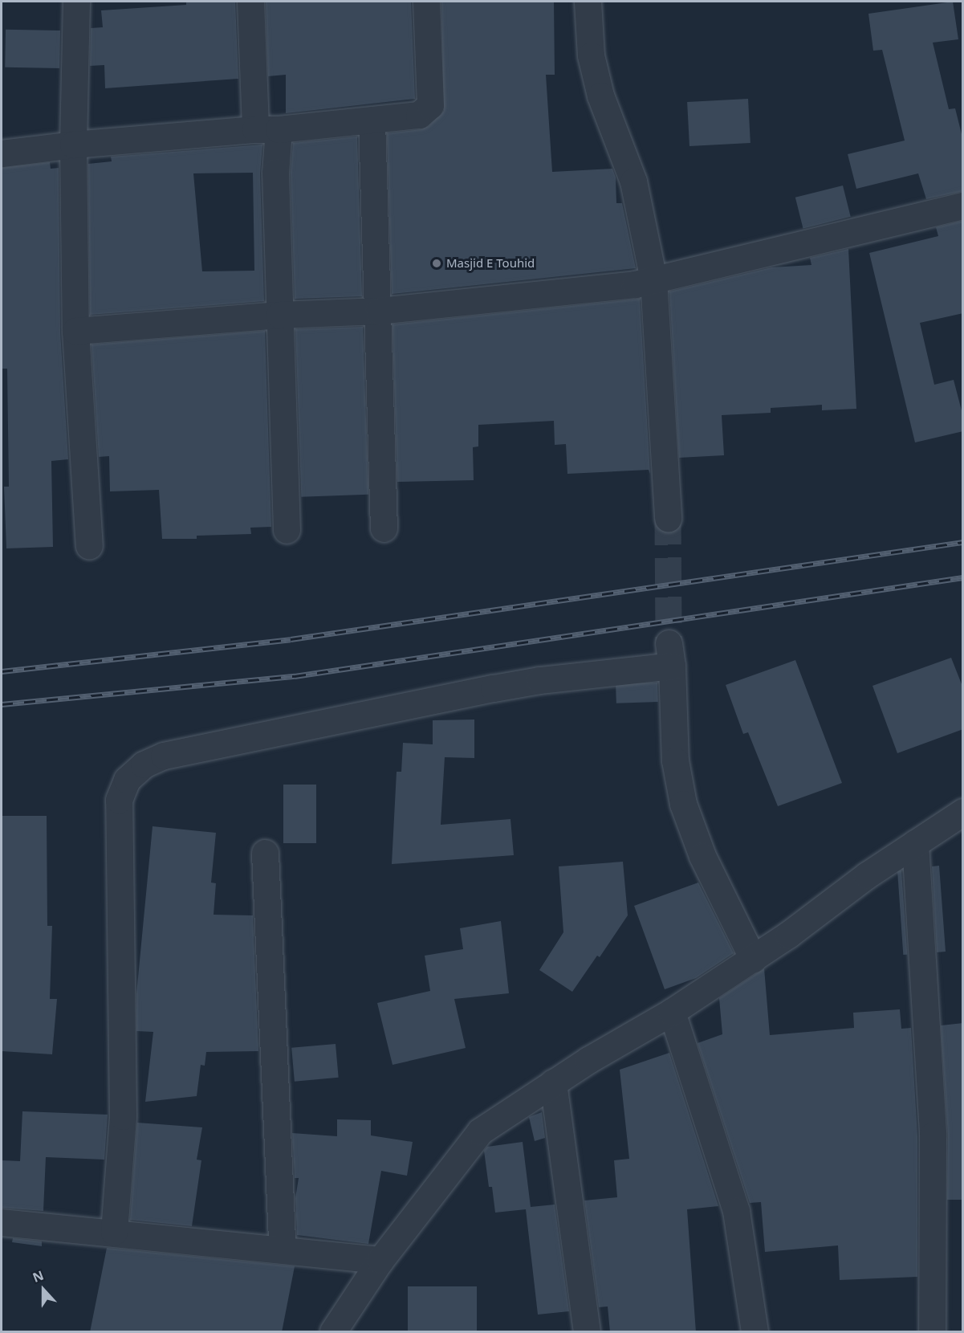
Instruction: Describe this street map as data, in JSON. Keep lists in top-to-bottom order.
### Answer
{
  "places": ["Masjid E Touhid"],
  "north": "top"
}
